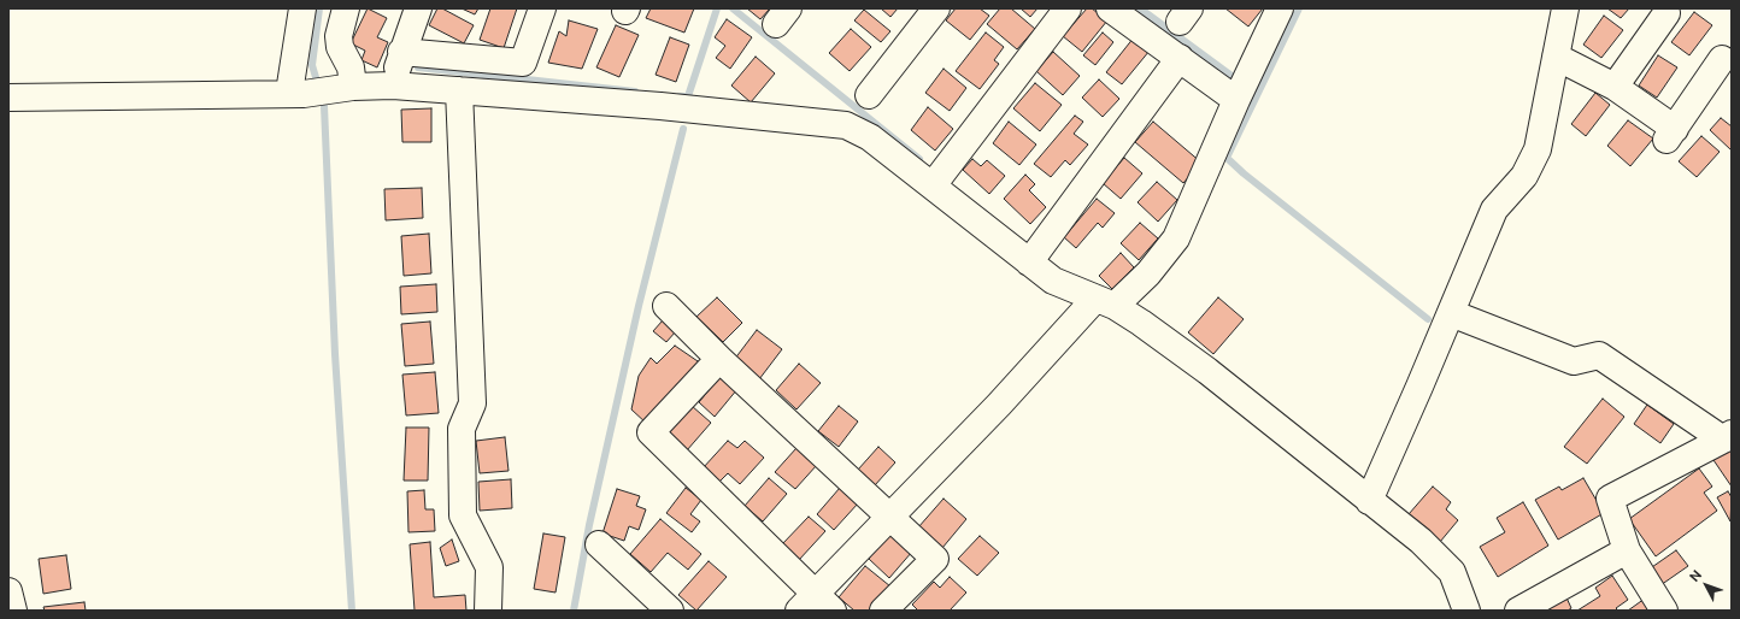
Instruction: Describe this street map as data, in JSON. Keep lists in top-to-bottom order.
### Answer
{
  "north": "top left"
}
